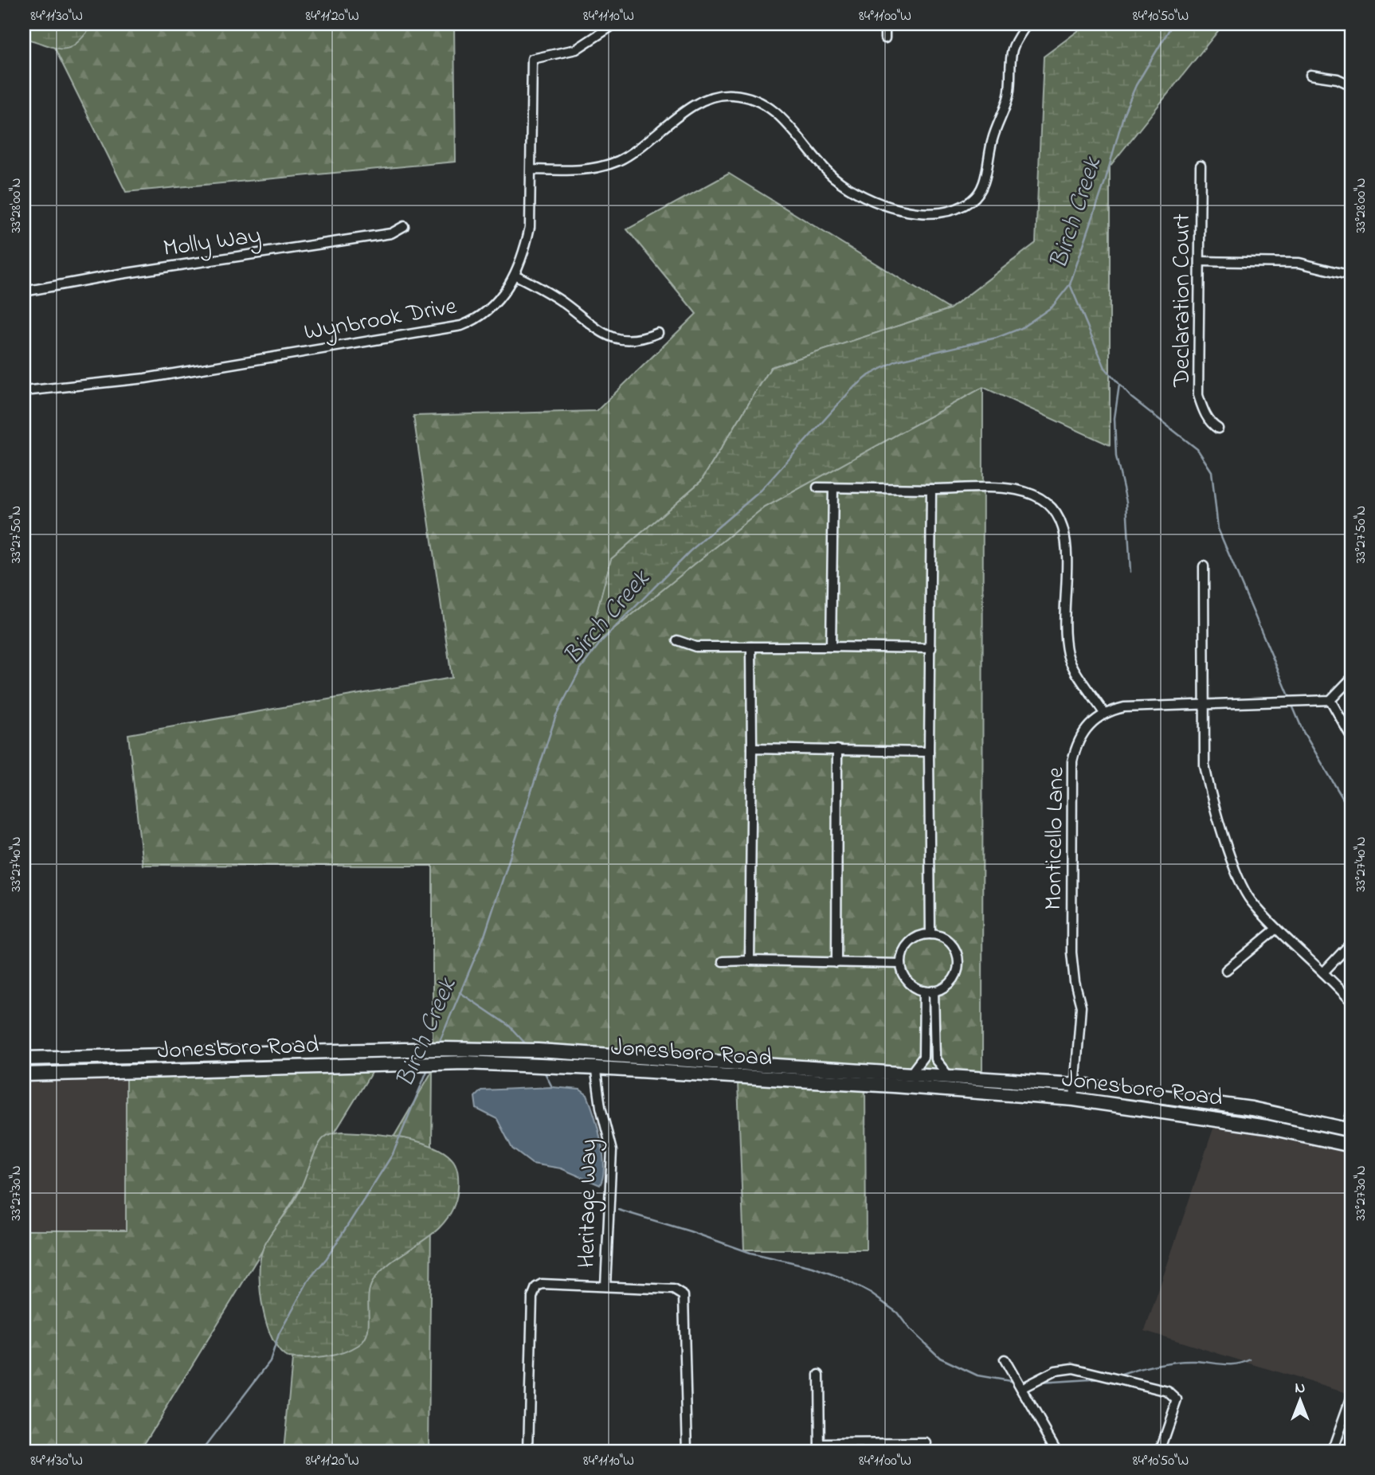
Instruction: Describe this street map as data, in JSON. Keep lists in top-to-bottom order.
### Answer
{
  "streets": {
    "main road": ["Jonesboro Road"],
    "street": [
      "Molly Way",
      "Declaration Court",
      "Wynbrook Drive",
      "Monticello Lane",
      "Heritage Way"
    ]
  },
  "crossings": [
    ["Monticello Lane", "Jonesboro Road"],
    ["Jonesboro Road", "Heritage Way"]
  ],
  "water": ["Birch Creek"],
  "north": "top",
  "coordinates": [
    "84°11'30\"W",
    "84°11'20\"W",
    "84°11'10\"W",
    "84°11'00\"W",
    "84°10'50\"W",
    "33°28'00\"N",
    "33°27'50\"N",
    "33°27'40\"N",
    "33°27'30\"N"
  ]
}
